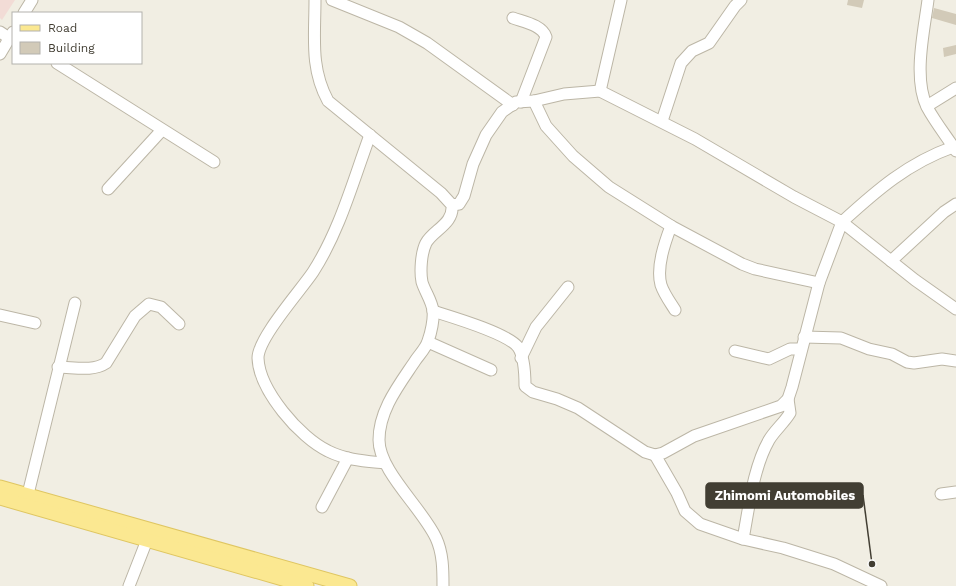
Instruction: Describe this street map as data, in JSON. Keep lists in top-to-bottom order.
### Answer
{
  "places": ["Zhimomi Automobiles"],
  "legend": ["Road", "Building"]
}
